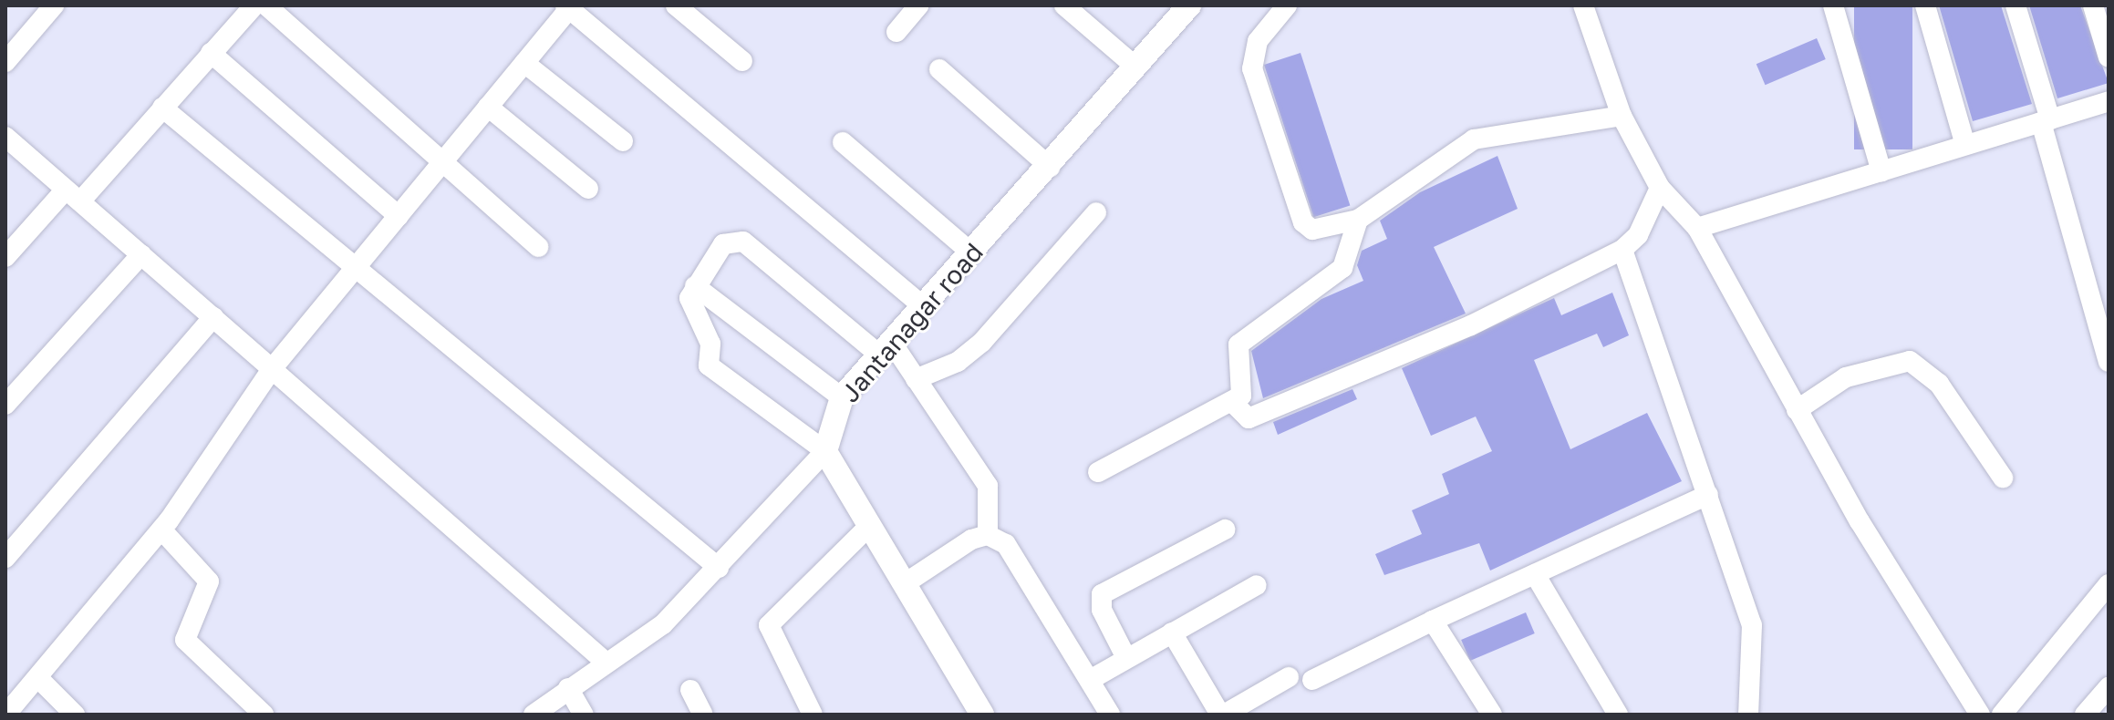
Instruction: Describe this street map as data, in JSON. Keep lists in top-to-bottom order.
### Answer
{
  "streets": {
    "street": ["Jantanagar road"]
  }
}
